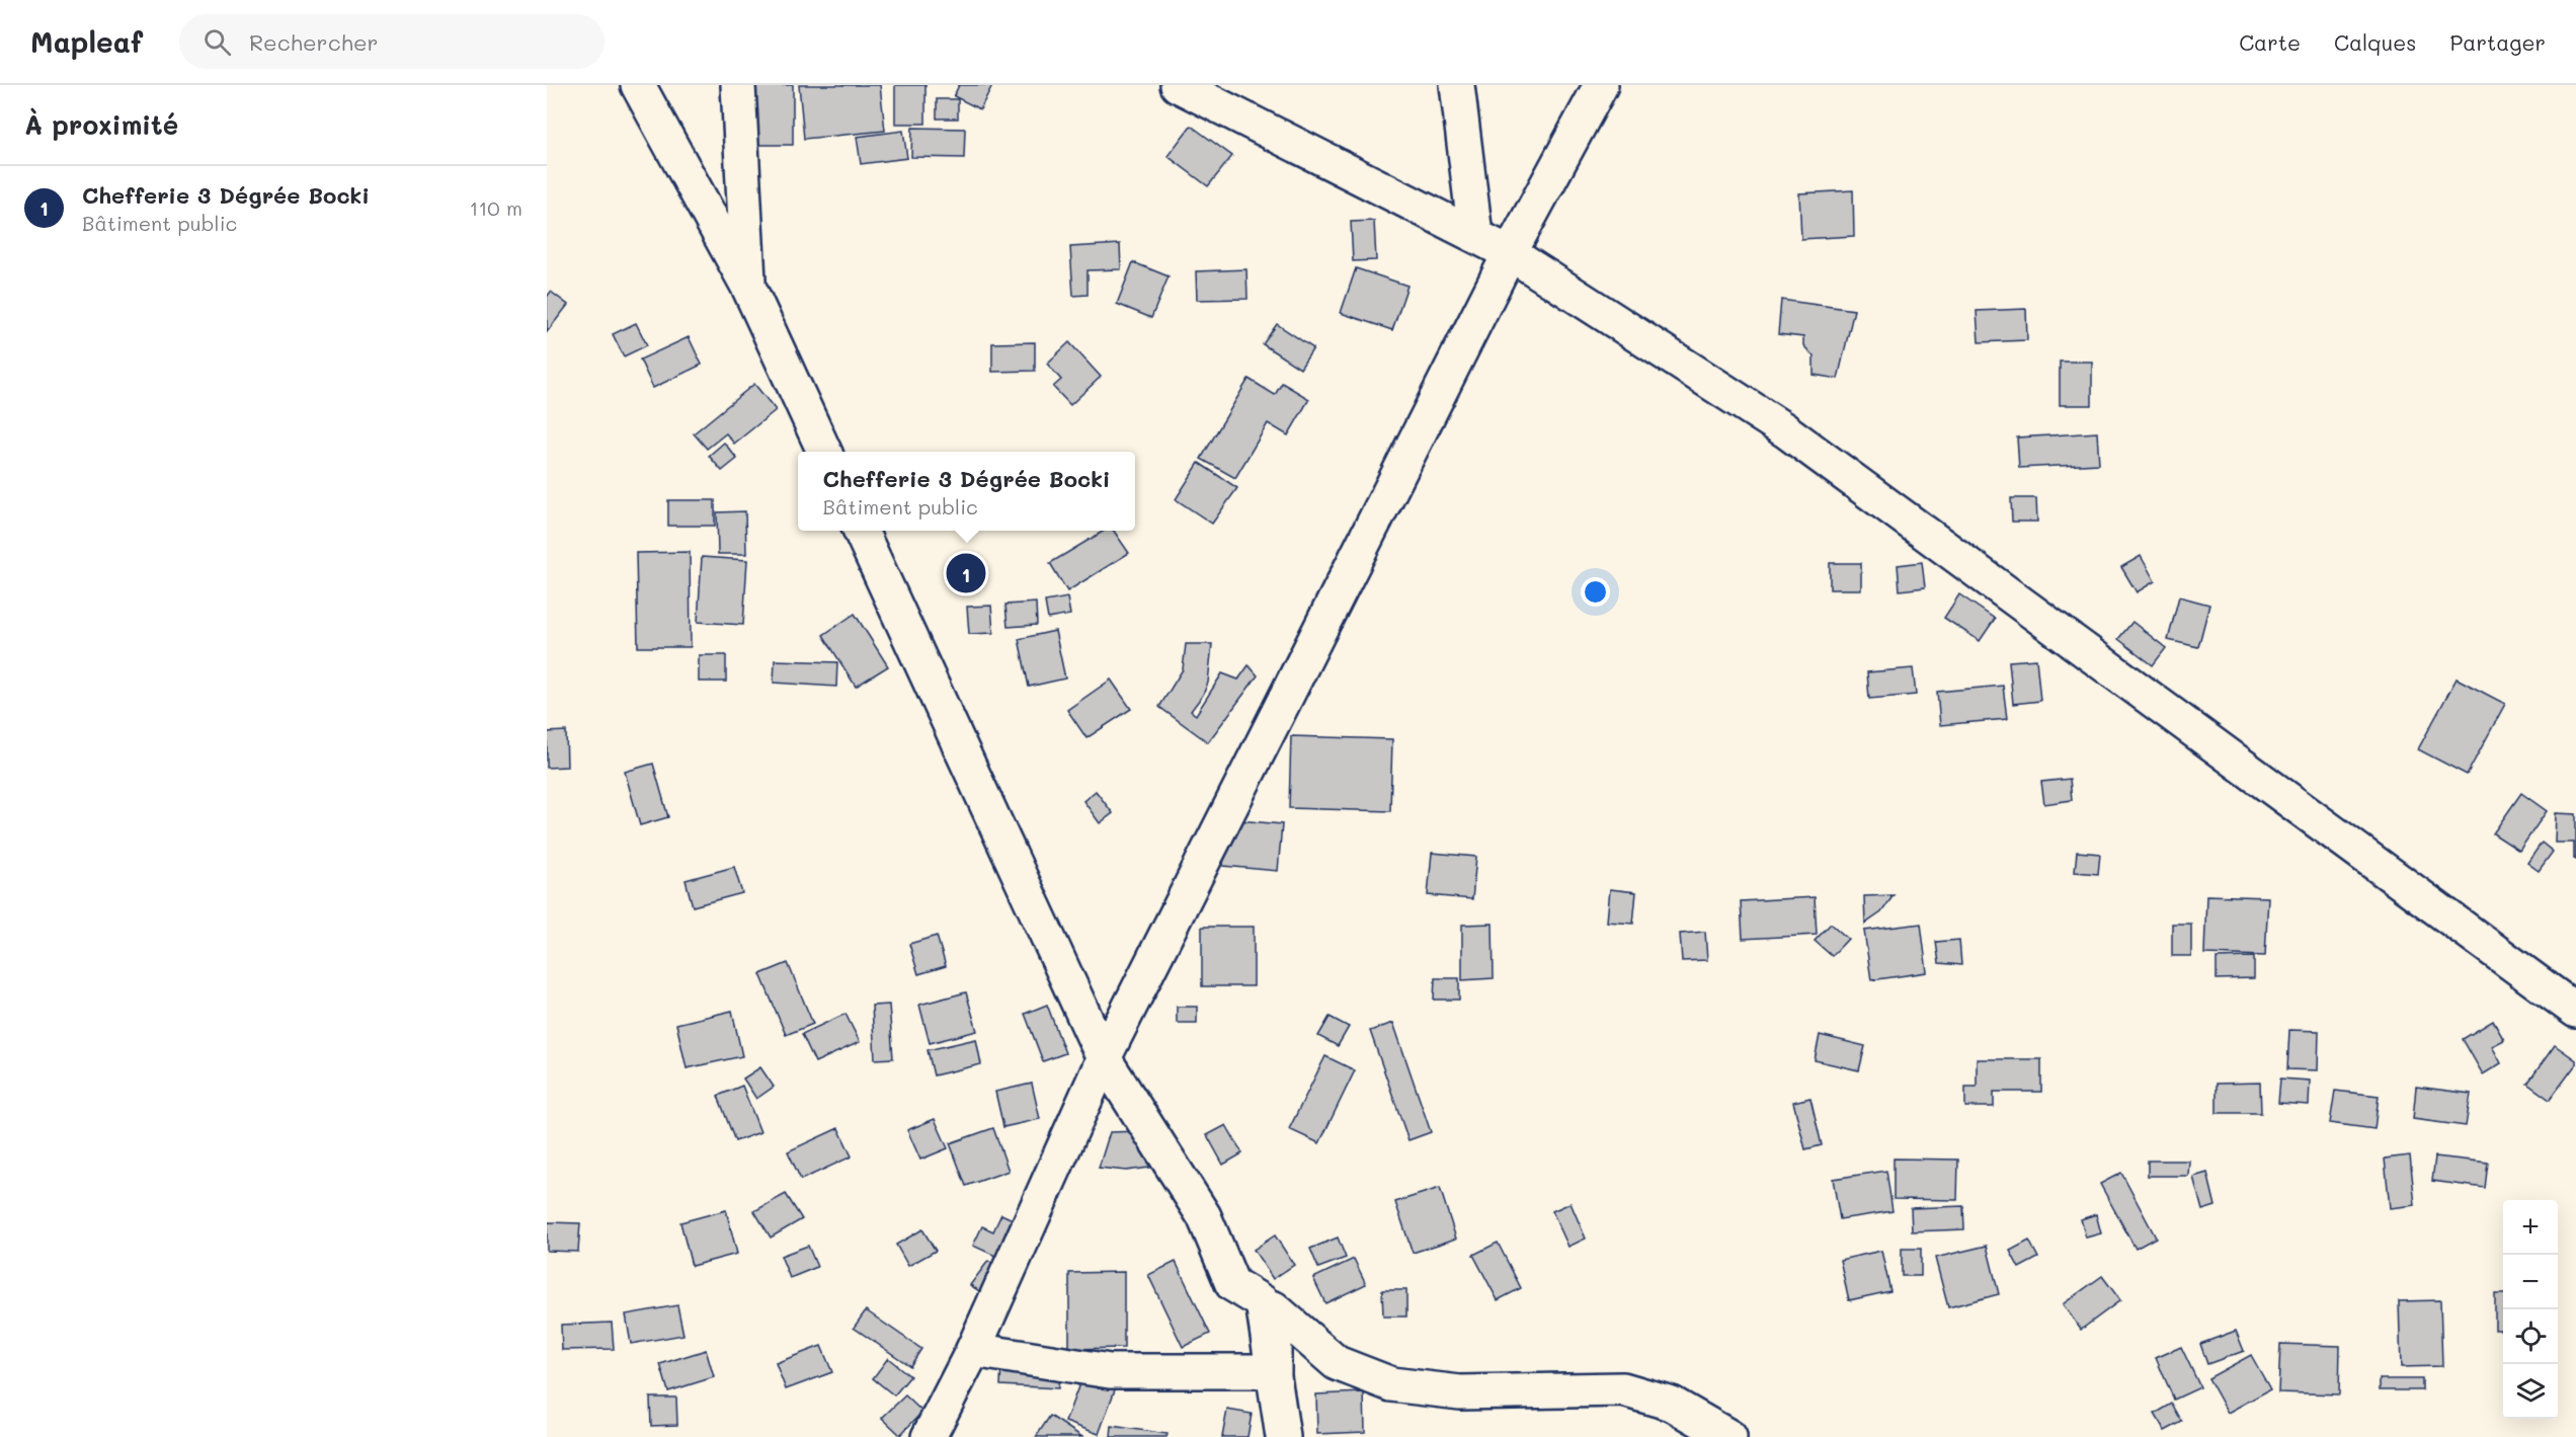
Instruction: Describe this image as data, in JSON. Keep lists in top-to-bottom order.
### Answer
{
  "page": {
    "header": "Mapleaf",
    "search": "Rechercher",
    "nav": ["Carte", "Calques", "Partager"],
    "heading": "À proximité",
    "list": [
      {
        "mark": "1",
        "name": "Chefferie 3 Dégrée Bocki",
        "note": "Bâtiment public",
        "value": "110 m"
      }
    ],
    "popup": ["Chefferie 3 Dégrée Bocki", "Bâtiment public"],
    "pins": "1",
    "map_buttons": ["+", "−"]
  }
}
